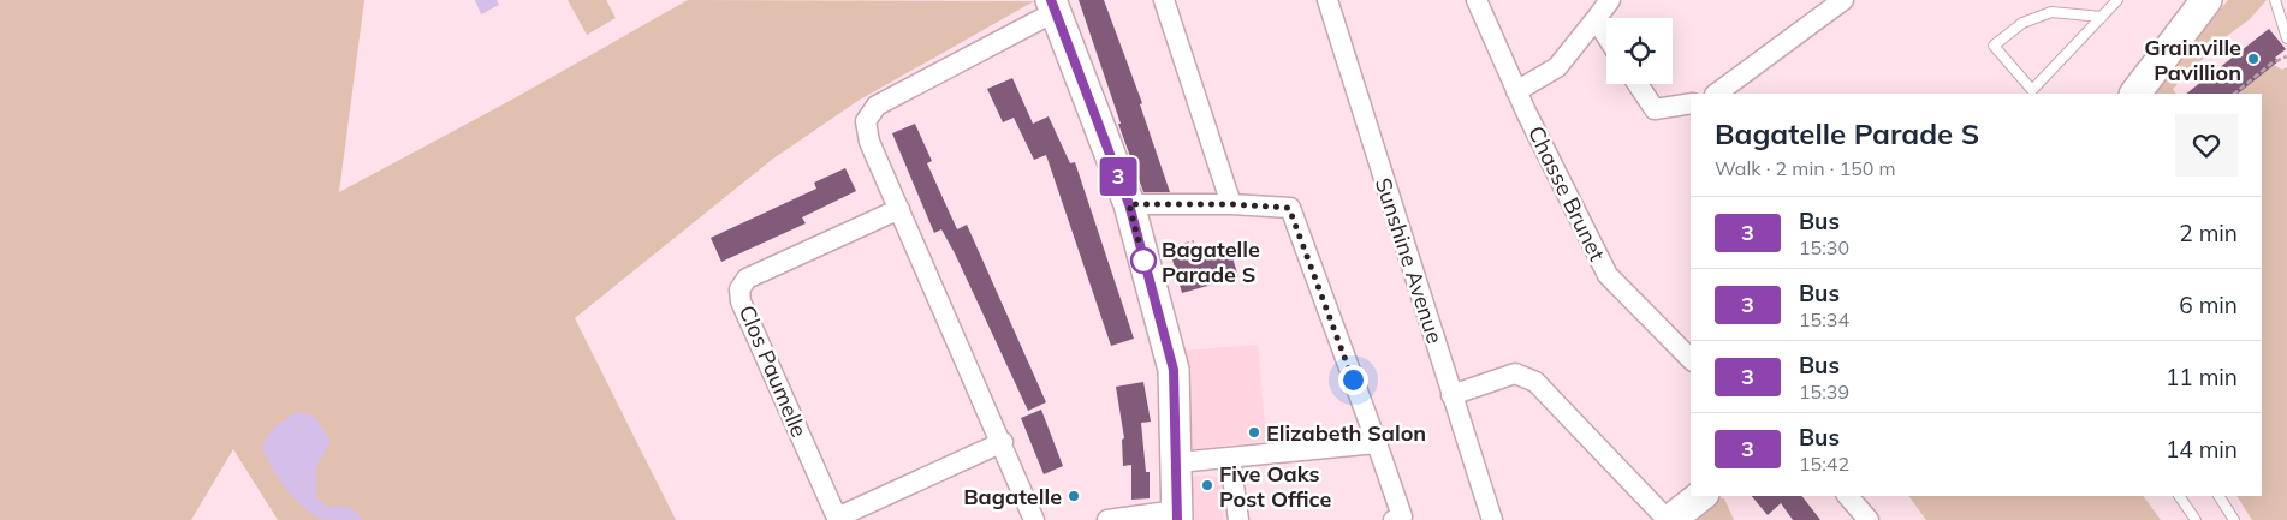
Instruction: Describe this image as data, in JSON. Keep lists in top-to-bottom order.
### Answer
{
  "streets": {
    "street": ["Chasse Brunet", "Sunshine Avenue", "Clos Paumelle"]
  },
  "places": [
    "Grainville Pavillion",
    "Bagatelle Parade S",
    "Elizabeth Salon",
    "Five Oaks Post Office",
    "Bagatelle"
  ],
  "lines": ["bus line 3"],
  "page": {
    "on_map": "3",
    "heading": ["Bagatelle Parade S", "Walk · 2 min · 150 m"],
    "list": [
      {
        "mark": "3",
        "name": "Bus",
        "note": "15:30",
        "value": "2 min"
      },
      {
        "mark": "3",
        "name": "Bus",
        "note": "15:34",
        "value": "6 min"
      },
      {
        "mark": "3",
        "name": "Bus",
        "note": "15:39",
        "value": "11 min"
      },
      {
        "mark": "3",
        "name": "Bus",
        "note": "15:42",
        "value": "14 min"
      }
    ]
  }
}
